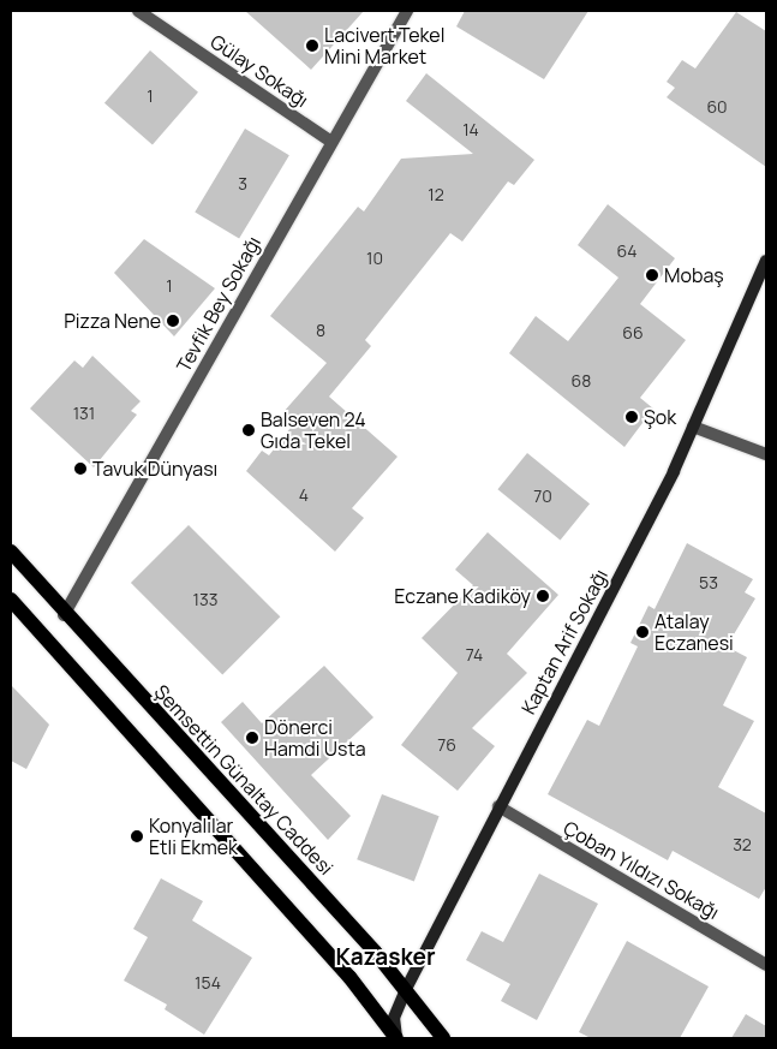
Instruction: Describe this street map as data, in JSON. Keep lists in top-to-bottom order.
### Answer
{
  "streets": {
    "main road": ["Şemsettin Günaltay Caddesi"],
    "street": [
      "Gülay Sokağı",
      "Tevfik Bey Sokağı",
      "Kaptan Arif Sokağı",
      "Çoban Yıldızı Sokağı"
    ]
  },
  "crossings": [
    ["Gülay Sokağı", "Tevfik Bey Sokağı"],
    ["Tevfik Bey Sokağı", "Şemsettin Günaltay Caddesi"],
    ["Kaptan Arif Sokağı", "Şemsettin Günaltay Caddesi"],
    ["Kaptan Arif Sokağı", "Çoban Yıldızı Sokağı"]
  ],
  "districts": ["Kazasker"],
  "places": [
    "Lacivert Tekel Mini Market",
    "Mobaş",
    "Pizza Nene",
    "Şok",
    "Balseven 24 Gıda Tekel",
    "Tavuk Dünyası",
    "Eczane Kadiköy",
    "Atalay Eczanesi",
    "Dönerci Hamdi Usta",
    "Konyalılar Etli Ekmek"
  ],
  "house_numbers": [
    "1",
    "60",
    "14",
    "3",
    "12",
    "64",
    "10",
    "1",
    "8",
    "66",
    "68",
    "131",
    "4",
    "70",
    "53",
    "133",
    "74",
    "76",
    "32",
    "154"
  ]
}
